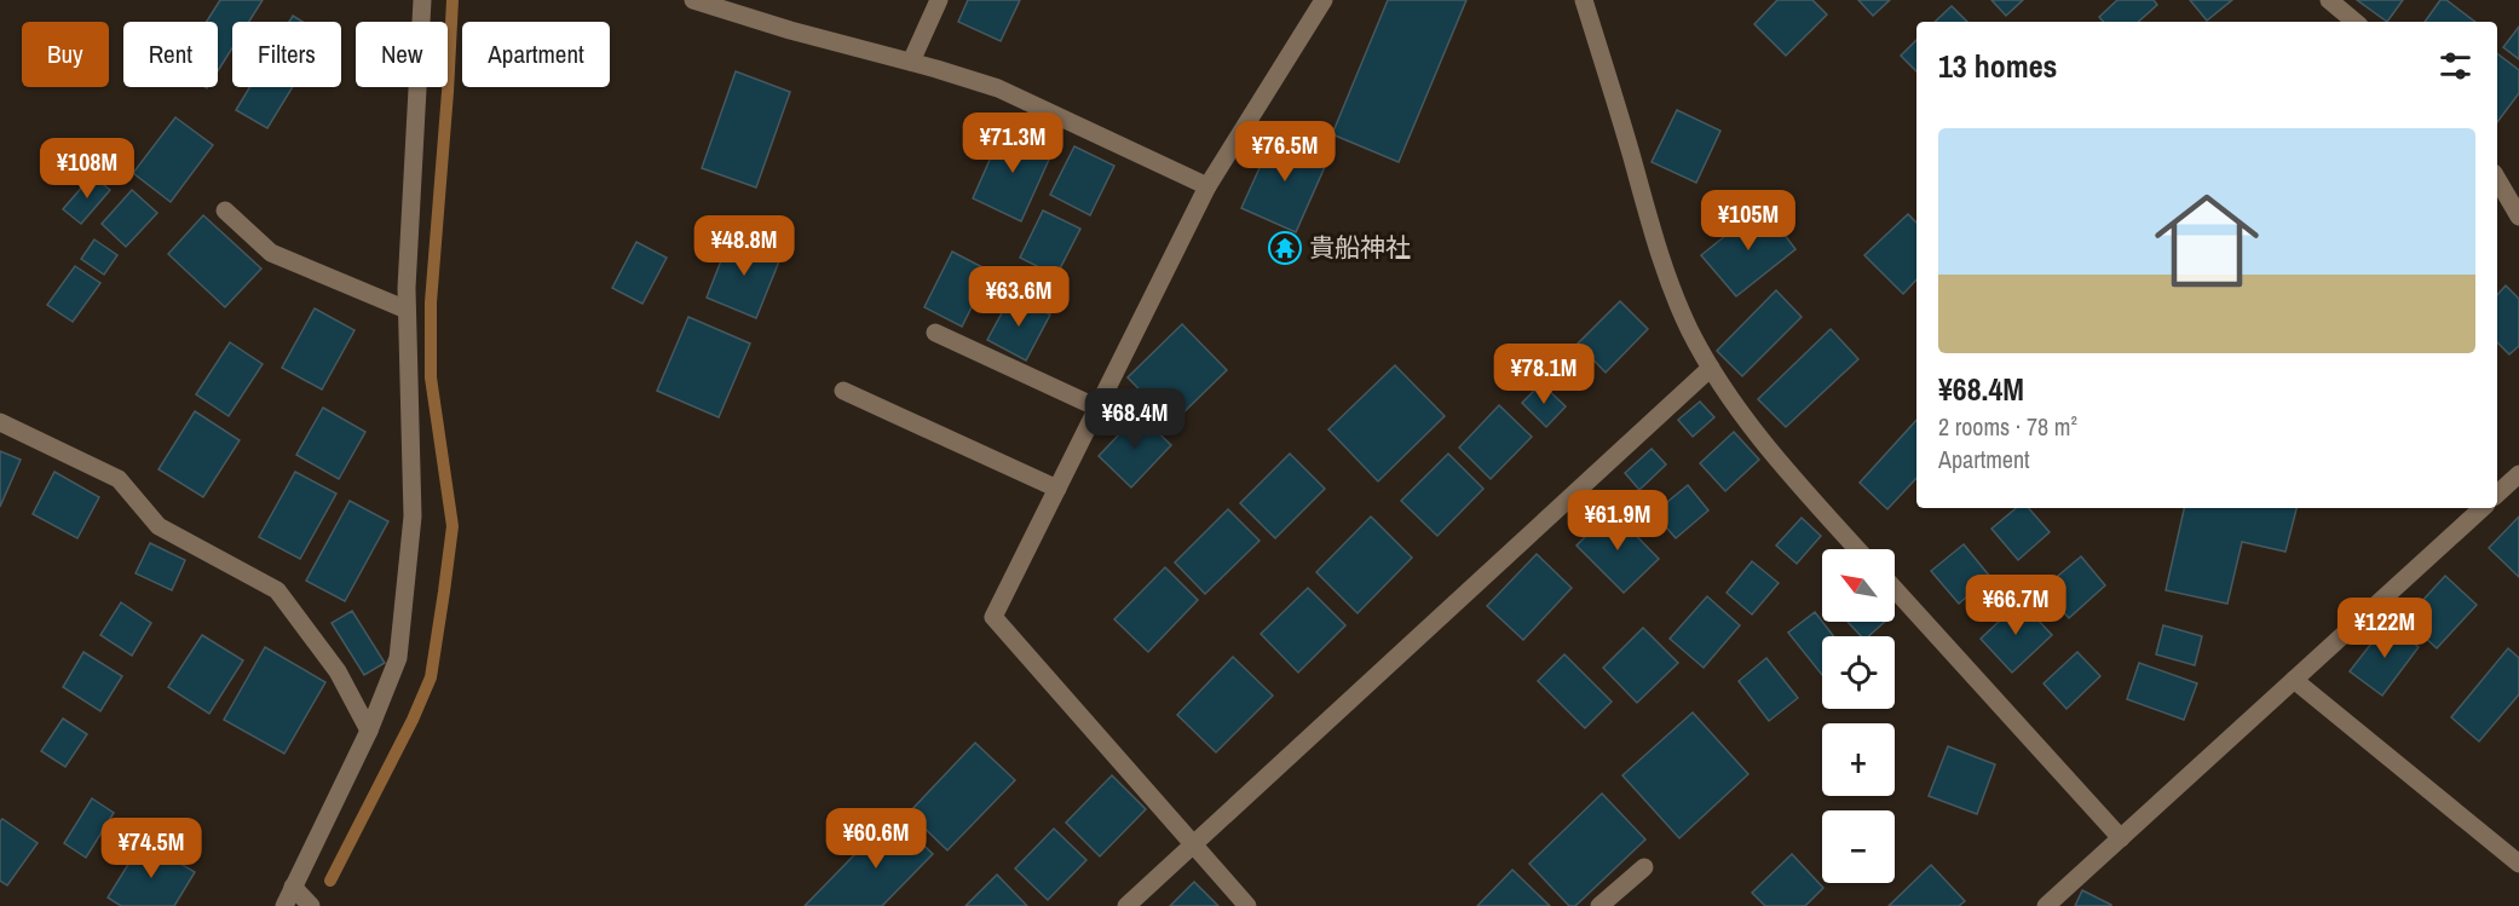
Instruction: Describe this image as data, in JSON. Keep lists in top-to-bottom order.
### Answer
{
  "places": {
    "temple": ["貴船神社"]
  },
  "north": "top left",
  "page": {
    "chip": [
      "Buy",
      "Rent",
      "Filters",
      "New",
      "Apartment"
    ],
    "heading": "13 homes",
    "list": [
      {
        "name": "¥68.4M",
        "note": "2 rooms · 78 m² · Apartment"
      }
    ],
    "price": [
      "¥71.3M",
      "¥76.5M",
      "¥108M",
      "¥105M",
      "¥48.8M",
      "¥63.6M",
      "¥78.1M",
      "¥68.4M",
      "¥61.9M",
      "¥66.7M",
      "¥122M",
      "¥60.6M",
      "¥74.5M"
    ],
    "map_buttons": ["+", "−"]
  }
}
